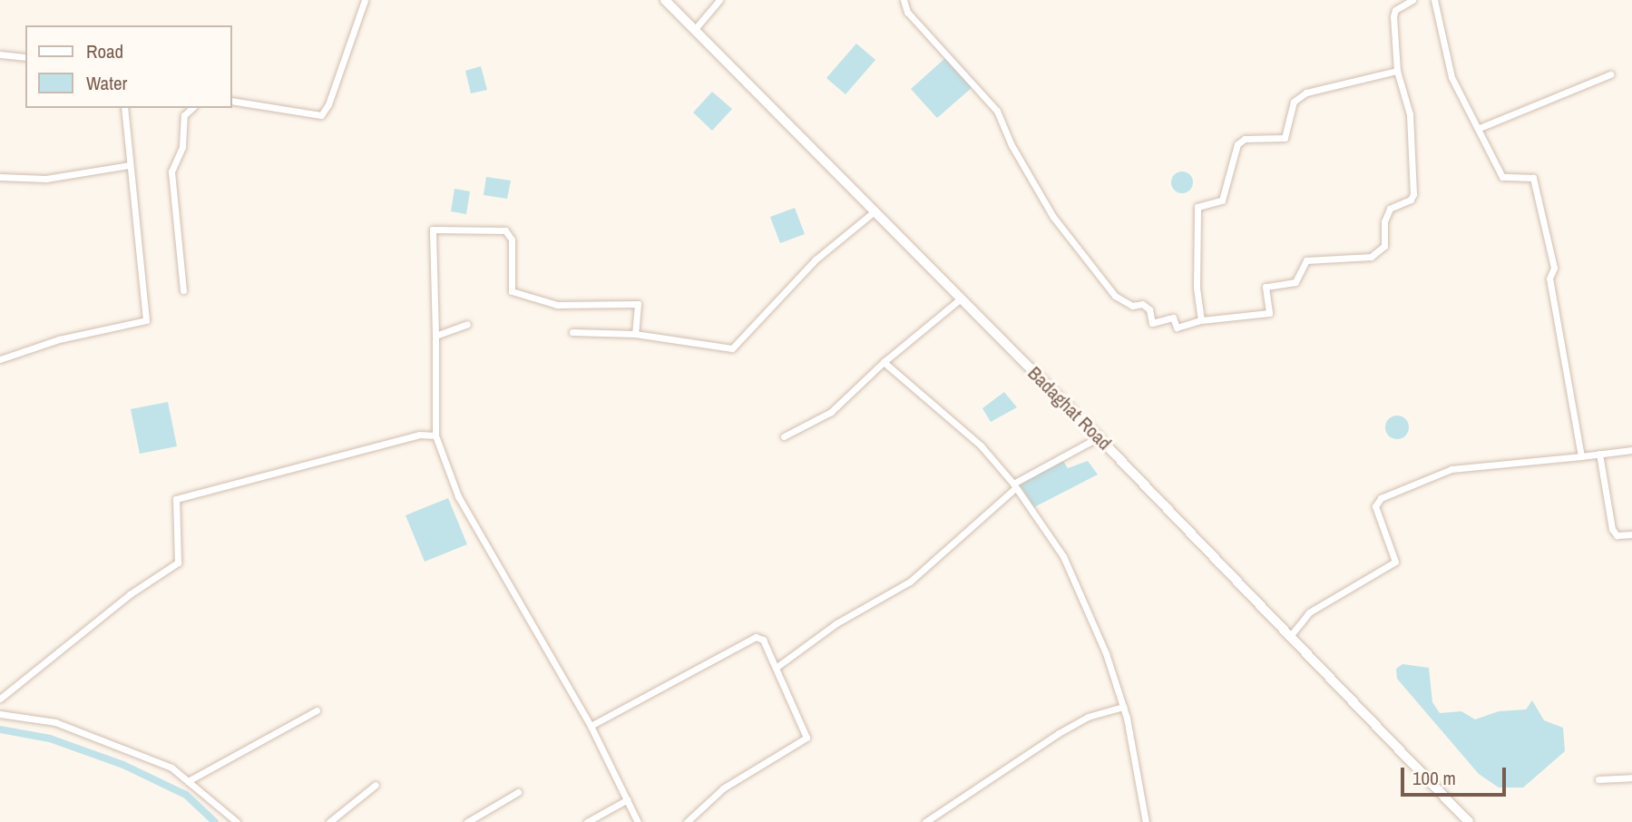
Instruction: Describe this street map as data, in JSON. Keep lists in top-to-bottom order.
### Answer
{
  "streets": {
    "main road": ["Badaghat Road"]
  },
  "legend": ["Road", "Water"],
  "scale_bar": "100 m"
}
